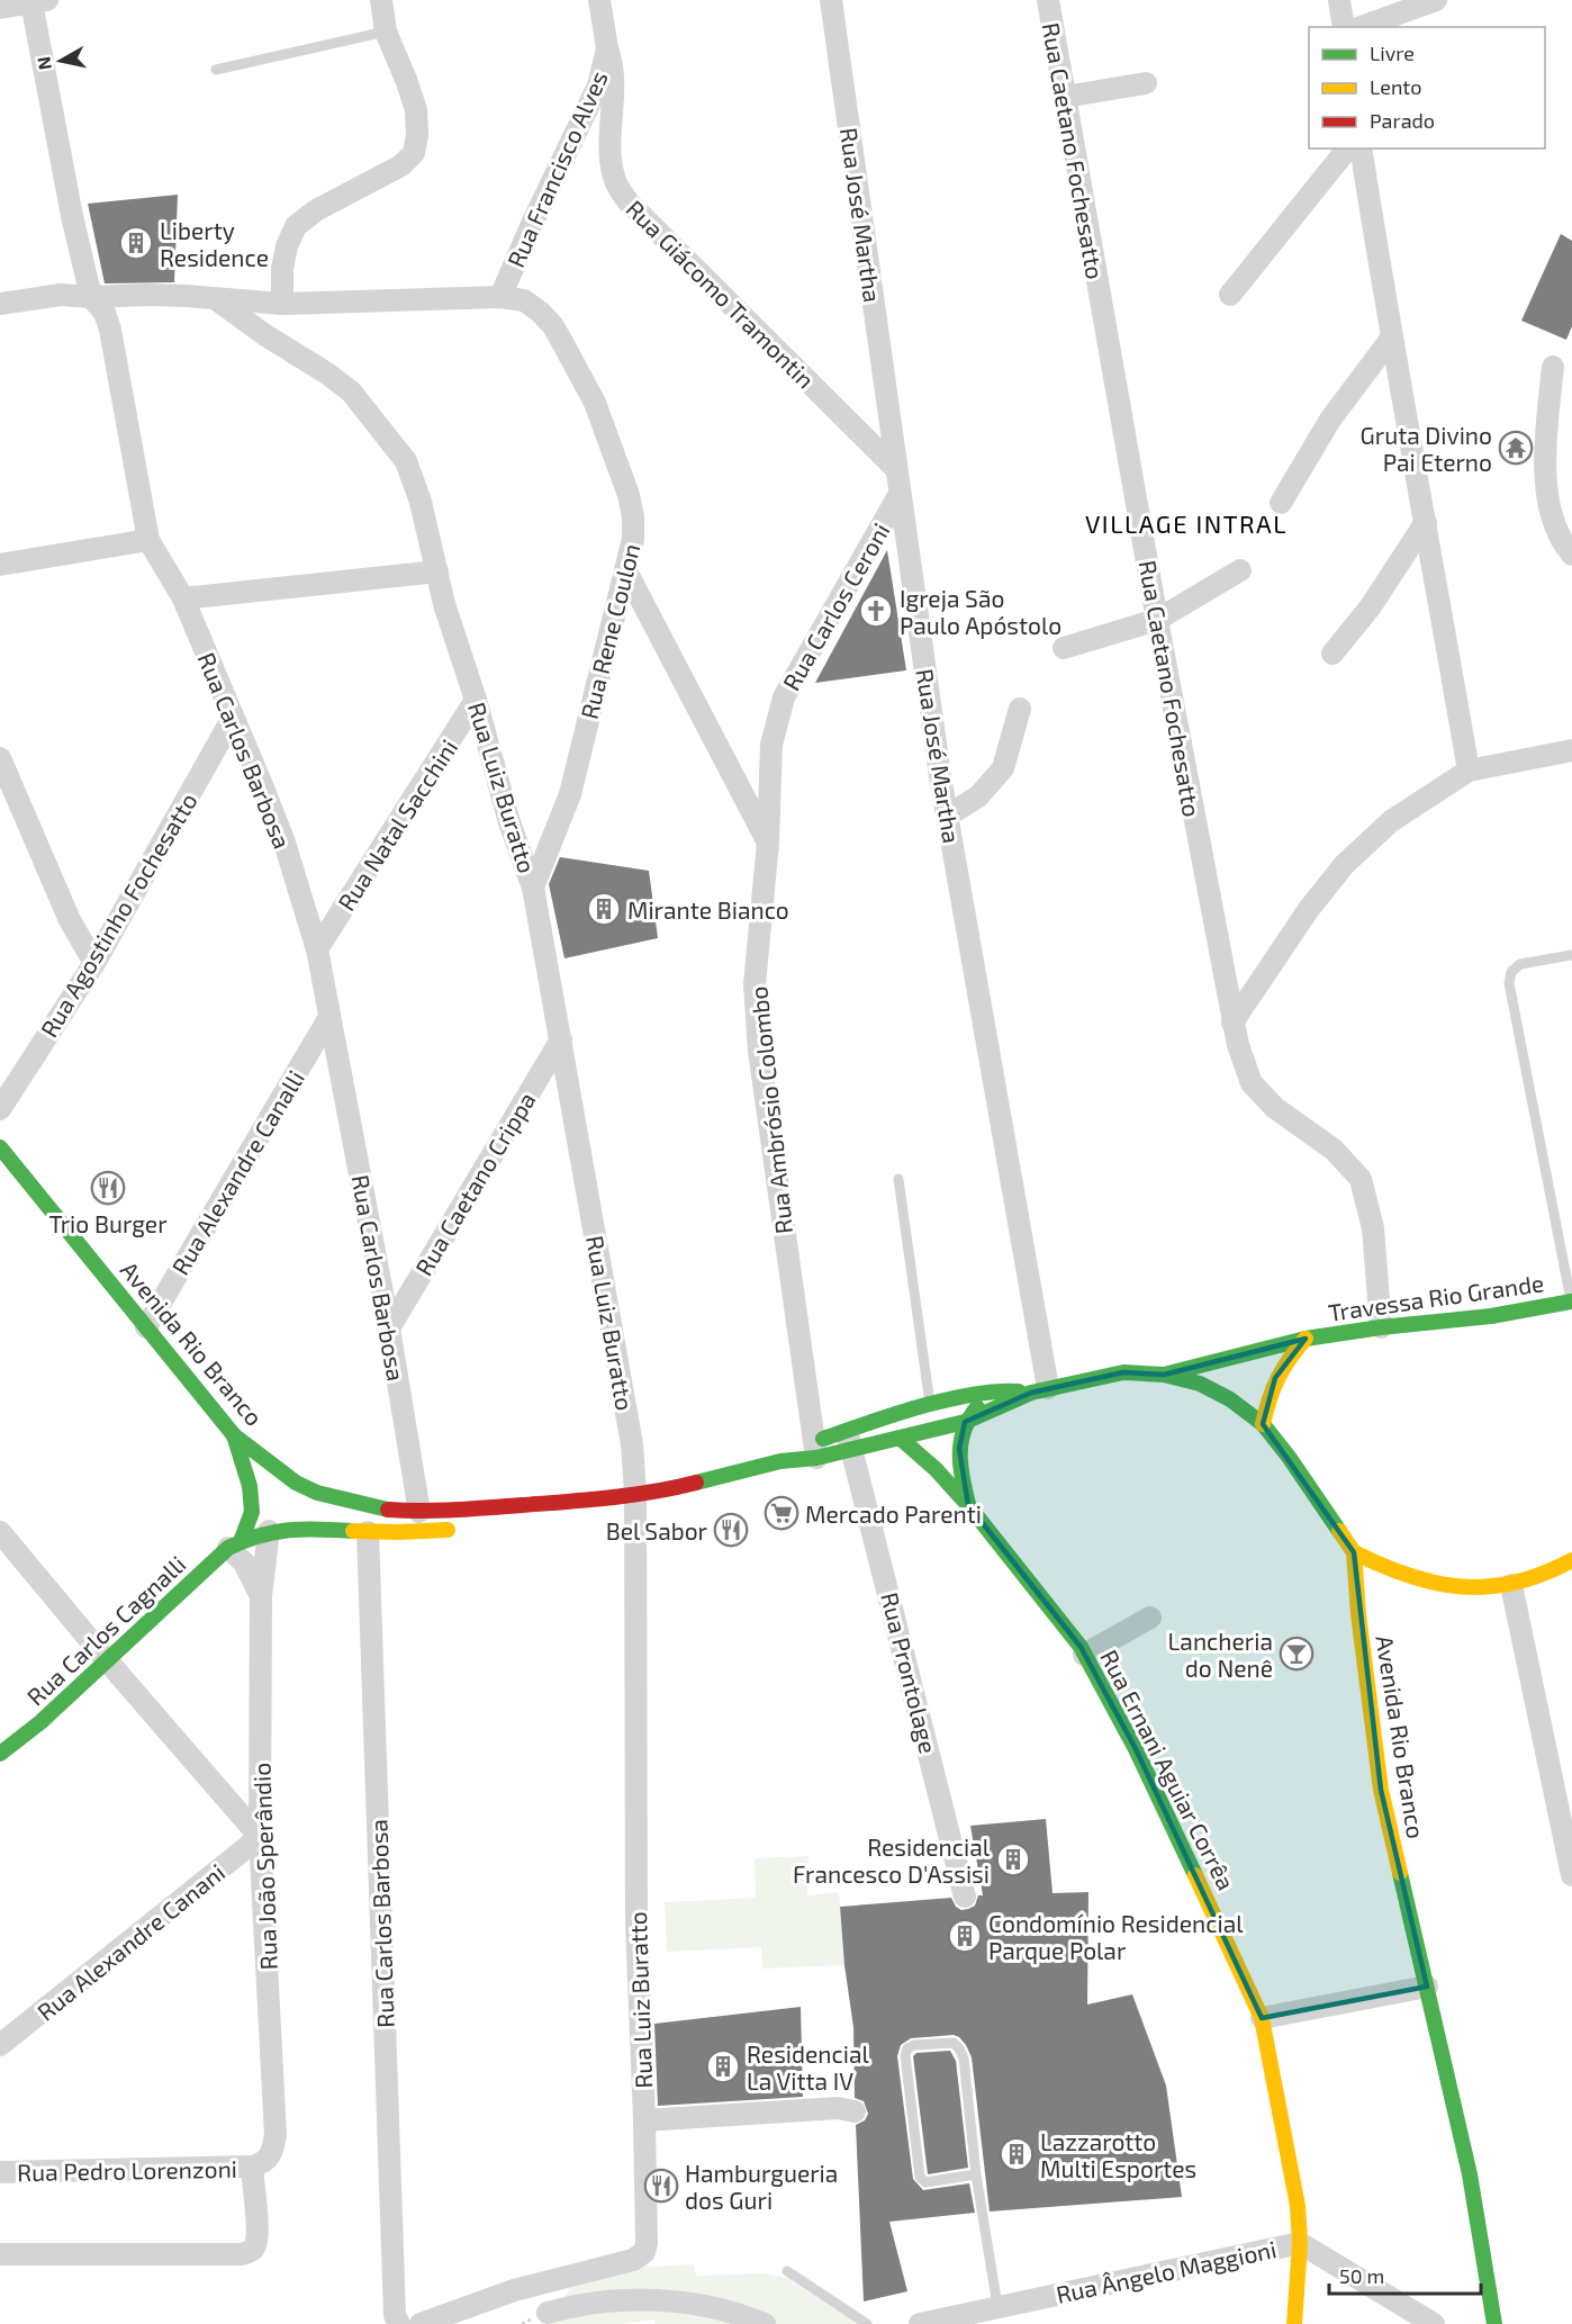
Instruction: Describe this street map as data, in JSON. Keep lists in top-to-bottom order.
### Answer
{
  "streets": {
    "main road": [
      "Travessa Rio Grande",
      "Avenida Rio Branco",
      "Rua Carlos Cagnalli",
      "Rua Ernani Aguiar Corrêa"
    ],
    "street": [
      "Rua Caetano Fochesatto",
      "Rua Francisco Alves",
      "Rua José Martha",
      "Rua Giácomo Tramontin",
      "Rua Carlos Ceroni",
      "Rua Rene Coulon",
      "Rua Carlos Barbosa",
      "Rua Luiz Buratto",
      "Rua Natal Sacchini",
      "Rua Agostinho Fochesatto",
      "Rua Ambrósio Colombo",
      "Rua Alexandre Canalli",
      "Rua Caetano Crippa",
      "Rua Prontolage",
      "Rua João Sperândio",
      "Rua Alexandre Canani",
      "Rua Pedro Lorenzoni",
      "Rua Ângelo Maggioni"
    ]
  },
  "crossings": [
    ["Rua Caetano Fochesatto", "Travessa Rio Grande"],
    ["Rua Francisco Alves", "Rua Giácomo Tramontin"],
    ["Rua Francisco Alves", "Rua Rene Coulon"],
    ["Rua José Martha", "Rua Giácomo Tramontin"],
    ["Rua José Martha", "Rua Carlos Ceroni"],
    ["Rua José Martha", "Avenida Rio Branco"],
    ["Rua Carlos Ceroni", "Rua Ambrósio Colombo"],
    ["Rua Rene Coulon", "Rua Luiz Buratto"],
    ["Rua Carlos Barbosa", "Rua Luiz Buratto"],
    ["Rua Carlos Barbosa", "Rua Natal Sacchini"],
    ["Rua Carlos Barbosa", "Rua Agostinho Fochesatto"],
    ["Rua Carlos Barbosa", "Rua Alexandre Canalli"],
    ["Rua Carlos Barbosa", "Rua Caetano Crippa"],
    ["Rua Carlos Barbosa", "Avenida Rio Branco"],
    ["Rua Luiz Buratto", "Rua Natal Sacchini"],
    ["Rua Luiz Buratto", "Rua Caetano Crippa"],
    ["Rua Luiz Buratto", "Avenida Rio Branco"],
    ["Rua Ambrósio Colombo", "Avenida Rio Branco"],
    ["Rua Alexandre Canalli", "Avenida Rio Branco"],
    ["Travessa Rio Grande", "Avenida Rio Branco"],
    ["Avenida Rio Branco", "Rua Prontolage"],
    ["Avenida Rio Branco", "Rua Ernani Aguiar Corrêa"],
    ["Rua Carlos Cagnalli", "Rua João Sperândio"],
    ["Rua Ernani Aguiar Corrêa", "Rua Ângelo Maggioni"],
    ["Rua João Sperândio", "Rua Alexandre Canani"],
    ["Rua João Sperândio", "Rua Pedro Lorenzoni"]
  ],
  "districts": ["VILLAGE INTRAL"],
  "places": {
    "building": [
      "Liberty Residence",
      "Mirante Bianco",
      "Residencial Francesco D'Assisi",
      "Condomínio Residencial Parque Polar",
      "Residencial La Vitta IV",
      "Lazzarotto Multi Esportes"
    ],
    "temple": ["Gruta Divino Pai Eterno"],
    "church": ["Igreja São Paulo Apóstolo"],
    "restaurant": ["Trio Burger", "Bel Sabor", "Hamburgueria dos Guri"],
    "supermarket": ["Mercado Parenti"],
    "bar": ["Lancheria do Nenê"]
  },
  "legend": ["Livre", "Lento", "Parado"],
  "scale_bar": "50 m",
  "north": "left"
}
